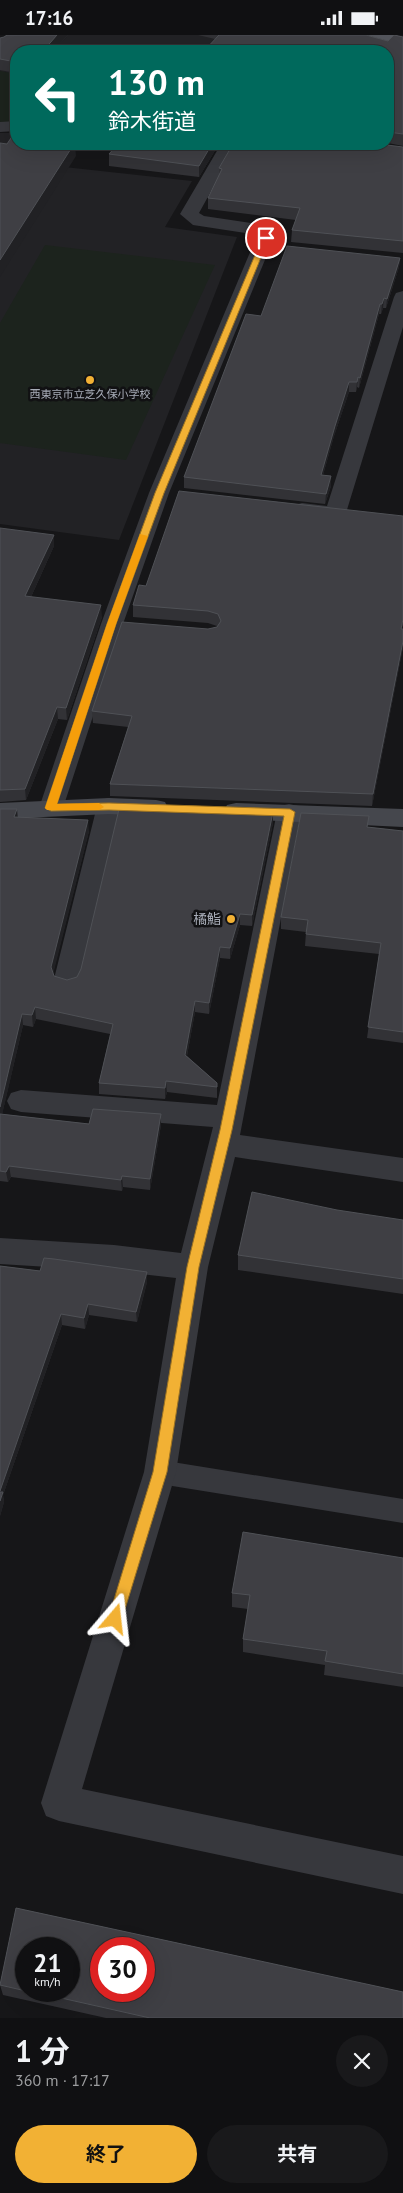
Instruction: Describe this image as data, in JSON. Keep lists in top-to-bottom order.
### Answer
{
  "places": ["西東京市立芝久保小学校", "橘鮨"],
  "page": {
    "status": "17:16",
    "turn": ["130 m", "鈴木街道"],
    "speed": "21 km/h",
    "limit": "30",
    "heading": ["1 分", "360 m · 17:17"],
    "buttons": ["終了", "共有"]
  }
}
